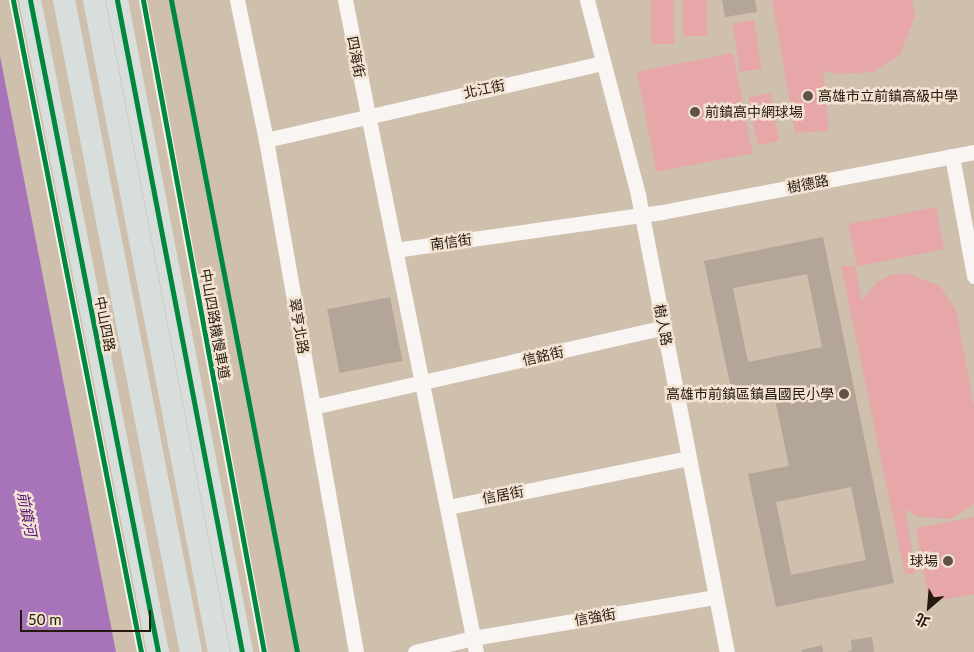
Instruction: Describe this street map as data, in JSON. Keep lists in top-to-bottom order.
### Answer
{
  "streets": {
    "main road": ["中山四路"],
    "street": [
      "四海街",
      "北江街",
      "樹德路",
      "南信街",
      "樹人路",
      "翠亨北路",
      "信銘街",
      "信居街",
      "信強街"
    ],
    "lane": ["中山四路機慢車道"]
  },
  "crossings": [
    ["四海街", "北江街"],
    ["北江街", "樹人路"],
    ["北江街", "翠亨北路"],
    ["樹德路", "南信街"],
    ["樹德路", "樹人路"],
    ["南信街", "樹人路"],
    ["樹人路", "信銘街"],
    ["樹人路", "信居街"],
    ["樹人路", "信強街"],
    ["翠亨北路", "信銘街"]
  ],
  "water": ["前鎮河"],
  "places": [
    "高雄市立前鎮高級中學",
    "前鎮高中網球場",
    "高雄市前鎮區鎮昌國民小學",
    "球場"
  ],
  "scale_bar": "50 m",
  "north": "bottom left"
}
